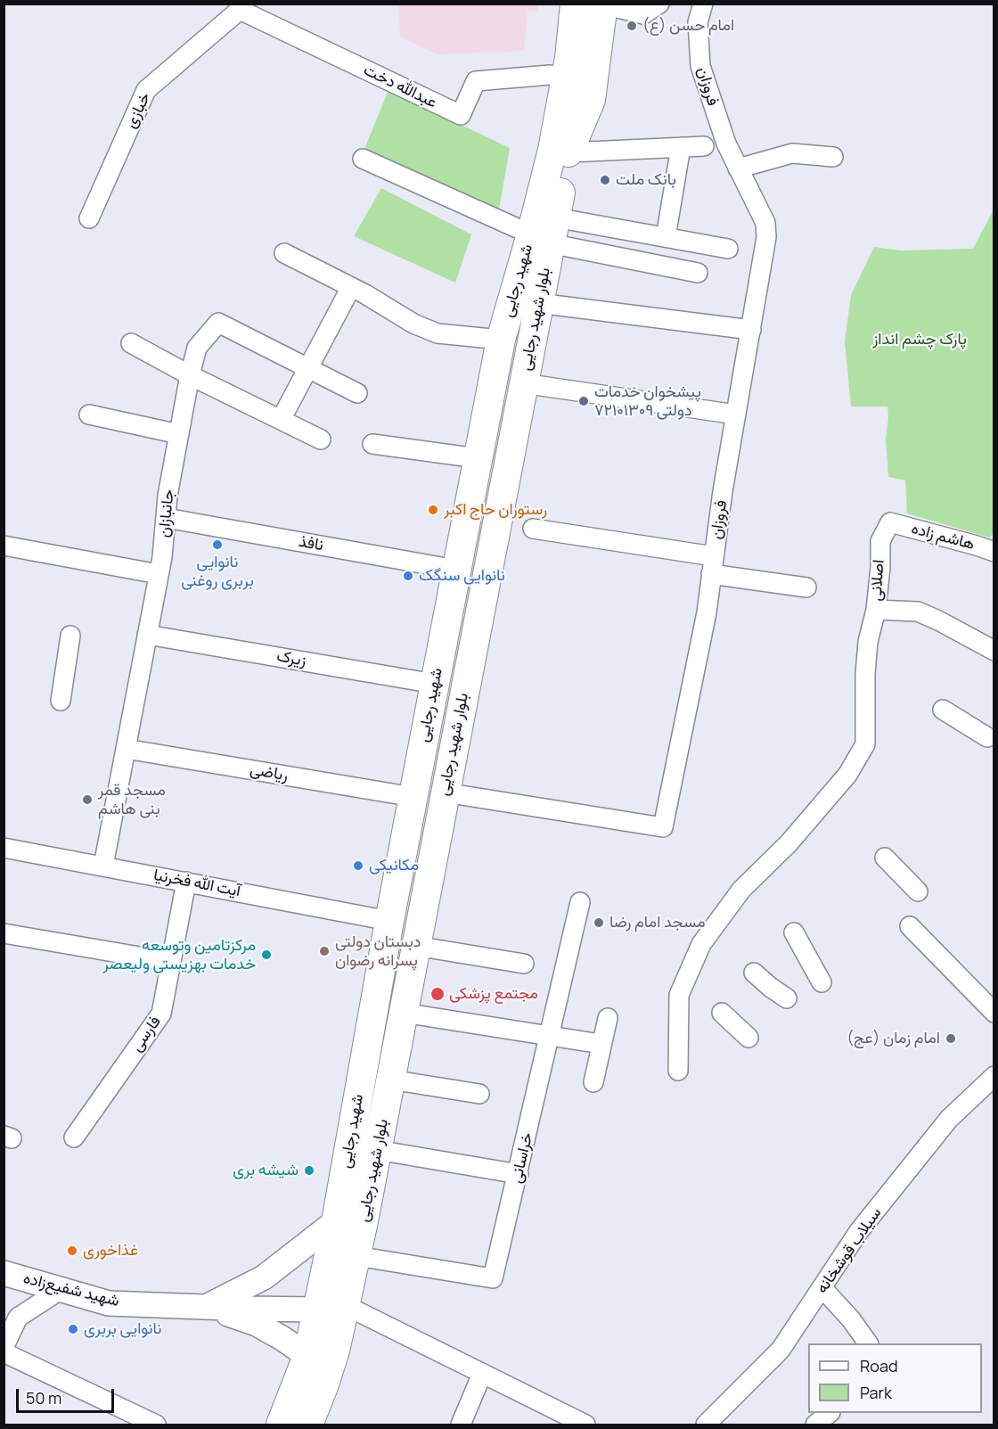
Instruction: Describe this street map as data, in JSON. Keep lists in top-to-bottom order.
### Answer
{
  "streets": {
    "highway": ["شهید رجایی", "بلوار شهید رجایی"],
    "main road": ["شهید شفیع‌زاده"],
    "street": [
      "عبدالله دخت",
      "فروزان",
      "خبازی",
      "جانبازان",
      "هاشم زاده",
      "نافذ",
      "اصلانی",
      "زیرک",
      "ریاضی",
      "آیت الله فخرنیا",
      "فارسی",
      "خراسانی",
      "سیلاب قوشخانه"
    ]
  },
  "crossings": [
    ["عبدالله دخت", "خبازی"],
    ["فروزان", "بلوار شهید رجایی"],
    ["شهید رجایی", "بلوار شهید رجایی"],
    ["شهید رجایی", "نافذ"],
    ["شهید رجایی", "زیرک"],
    ["شهید رجایی", "ریاضی"],
    ["شهید رجایی", "آیت الله فخرنیا"],
    ["بلوار شهید رجایی", "خراسانی"],
    ["جانبازان", "نافذ"],
    ["جانبازان", "زیرک"],
    ["جانبازان", "ریاضی"],
    ["جانبازان", "آیت الله فخرنیا"],
    ["هاشم زاده", "اصلانی"],
    ["آیت الله فخرنیا", "فارسی"]
  ],
  "parks": ["پارک چشم انداز"],
  "places": [
    "امام حسن (ع)",
    "بانک ملت",
    "پیشخوان خدمات دولتی ۷۲۱۰۱۳۰۹",
    "رستوران حاج اکبر",
    "نانوایی بربری روغنی",
    "نانوایی سنگک",
    "مسجد قمر بنی هاشم",
    "مکانیکی",
    "مسجد امام رضا",
    "دبستان دولتی پسرانه رضوان",
    "مرکزتامین وتوسعه خدمات بهزیستی ولیعصر",
    "مجتمع پزشکی",
    "امام زمان (عج)",
    "شیشه بری",
    "غذاخوری",
    "نانوایی بربری"
  ],
  "legend": ["Road", "Park"],
  "scale_bar": "50 m"
}
